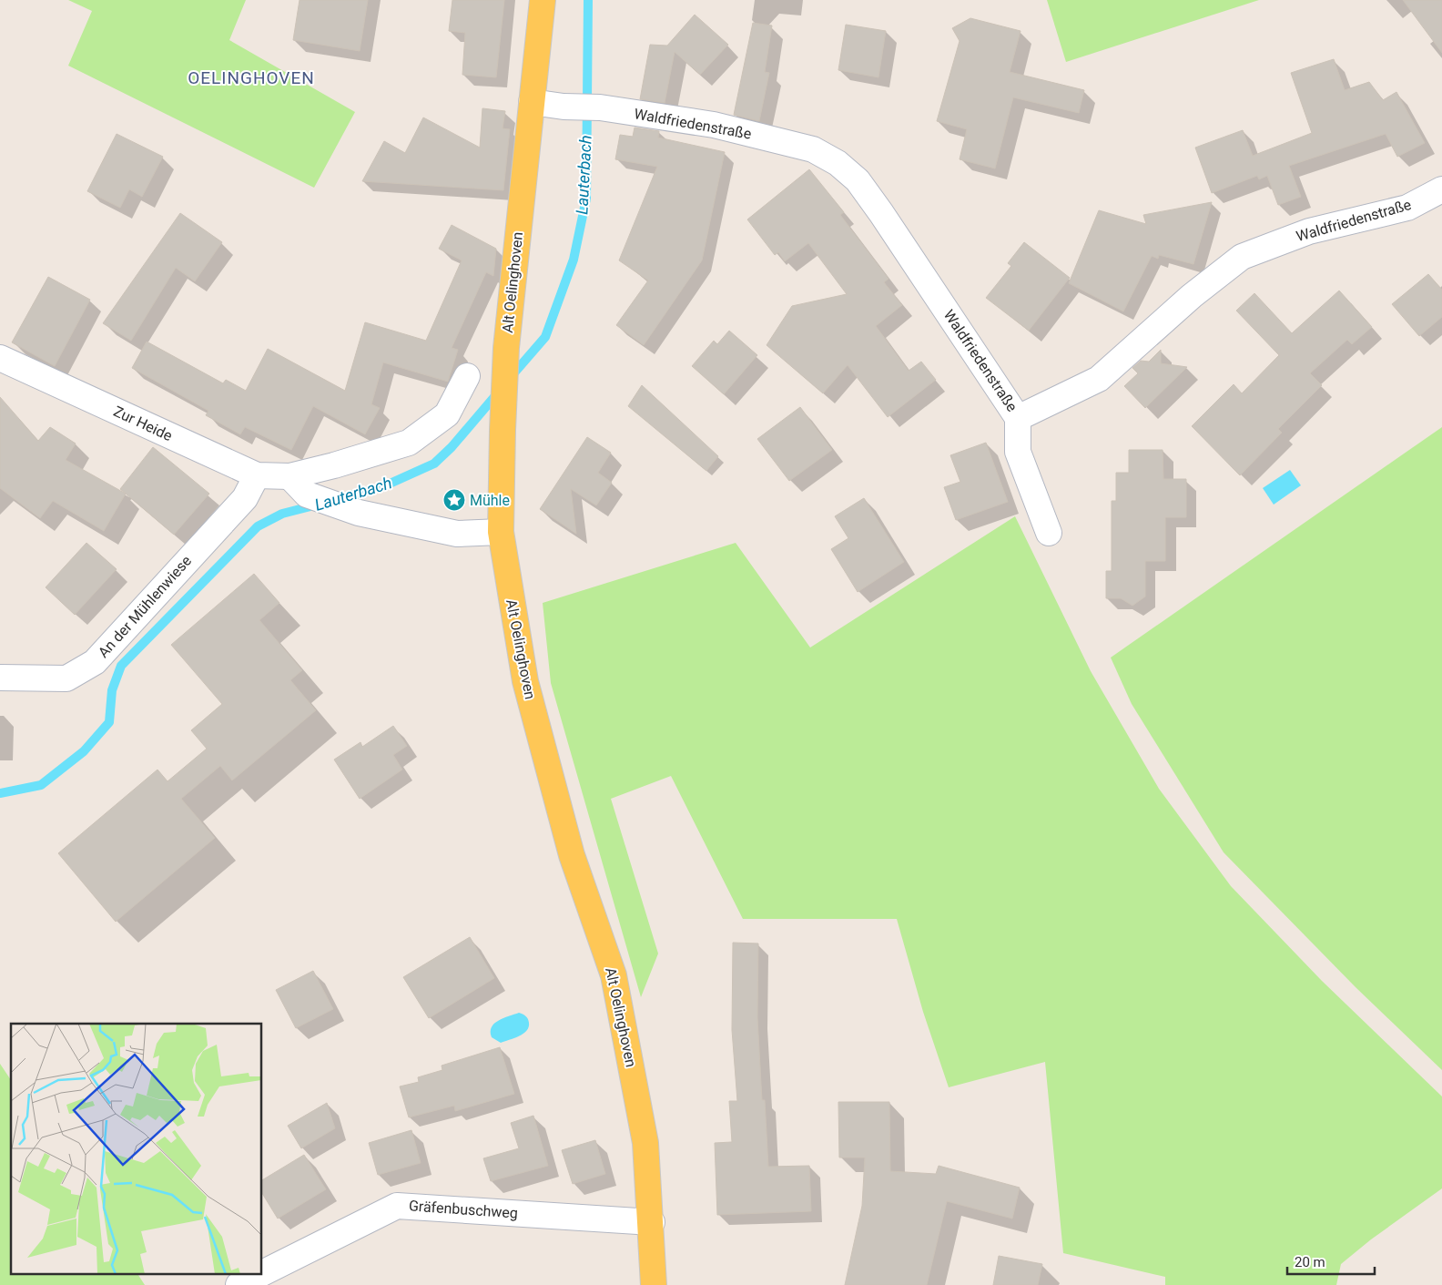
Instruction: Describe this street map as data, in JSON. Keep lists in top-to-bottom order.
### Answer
{
  "streets": {
    "main road": ["Alt Oelinghoven"],
    "street": [
      "Waldfriedenstraße",
      "Zur Heide",
      "An der Mühlenwiese",
      "Gräfenbuschweg"
    ]
  },
  "crossings": [
    ["Waldfriedenstraße", "Alt Oelinghoven"],
    ["Alt Oelinghoven", "Gräfenbuschweg"],
    ["Zur Heide", "An der Mühlenwiese"]
  ],
  "districts": ["OELINGHOVEN"],
  "water": ["Lauterbach"],
  "places": {
    "place": ["Mühle"]
  },
  "scale_bar": "20 m"
}
